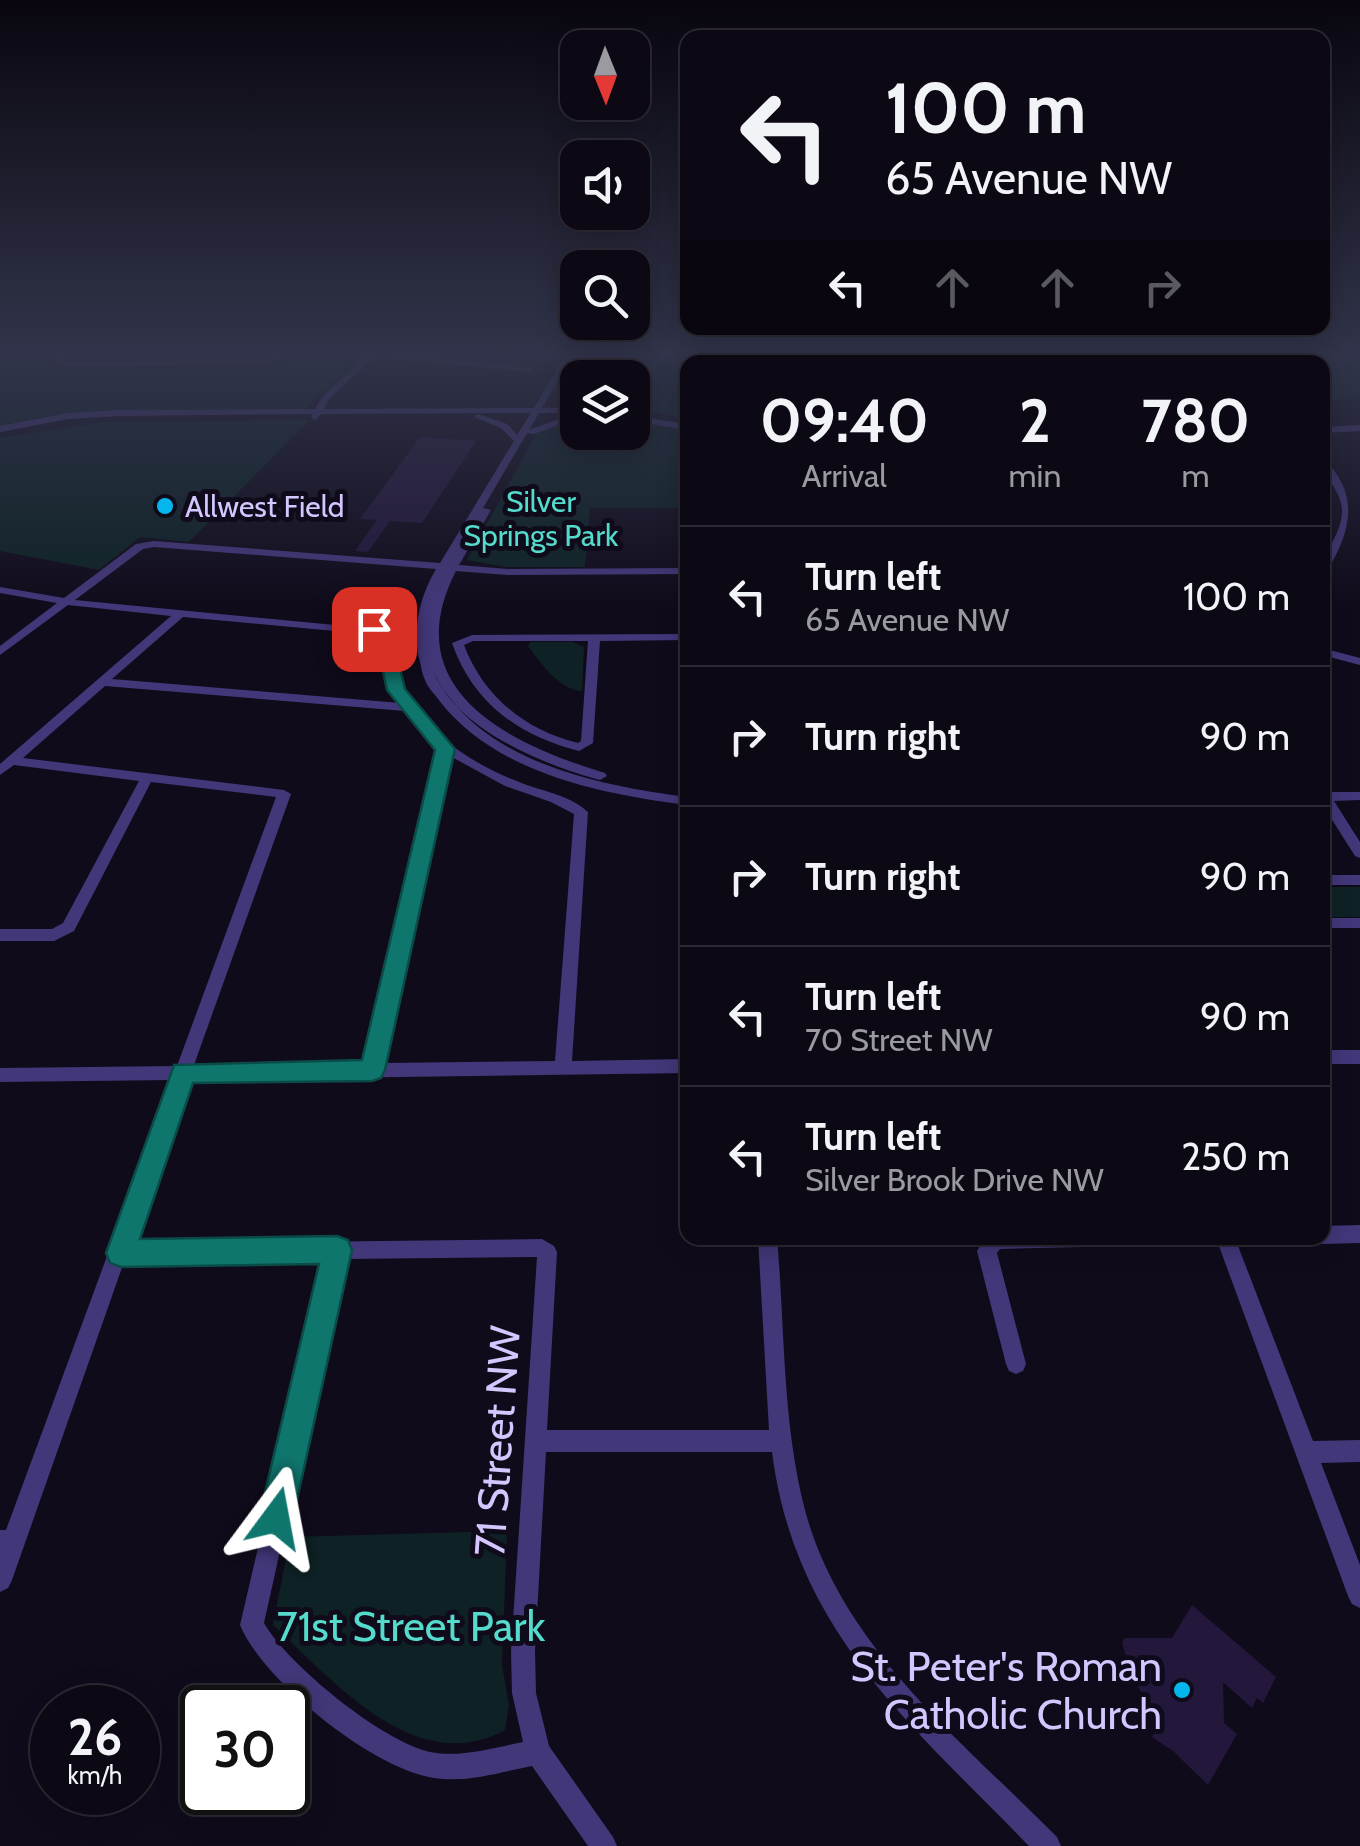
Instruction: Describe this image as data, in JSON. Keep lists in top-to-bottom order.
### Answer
{
  "streets": {
    "street": ["71 Street NW"]
  },
  "parks": ["Silver Springs Park", "71st Street Park"],
  "places": ["Allwest Field", "St. Peter's Roman Catholic Church"],
  "north": "bottom",
  "page": {
    "turn": ["100 m", "65 Avenue NW"],
    "eta": [
      "09:40",
      "Arrival",
      "2",
      "min",
      "780",
      "m"
    ],
    "list": [
      {
        "name": "Turn left",
        "note": "65 Avenue NW",
        "value": "100 m"
      },
      {
        "name": "Turn right",
        "value": "90 m"
      },
      {
        "name": "Turn right",
        "value": "90 m"
      },
      {
        "name": "Turn left",
        "note": "70 Street NW",
        "value": "90 m"
      },
      {
        "name": "Turn left",
        "note": "Silver Brook Drive NW",
        "value": "250 m"
      }
    ],
    "speed": "26 km/h",
    "limit": "30"
  }
}
